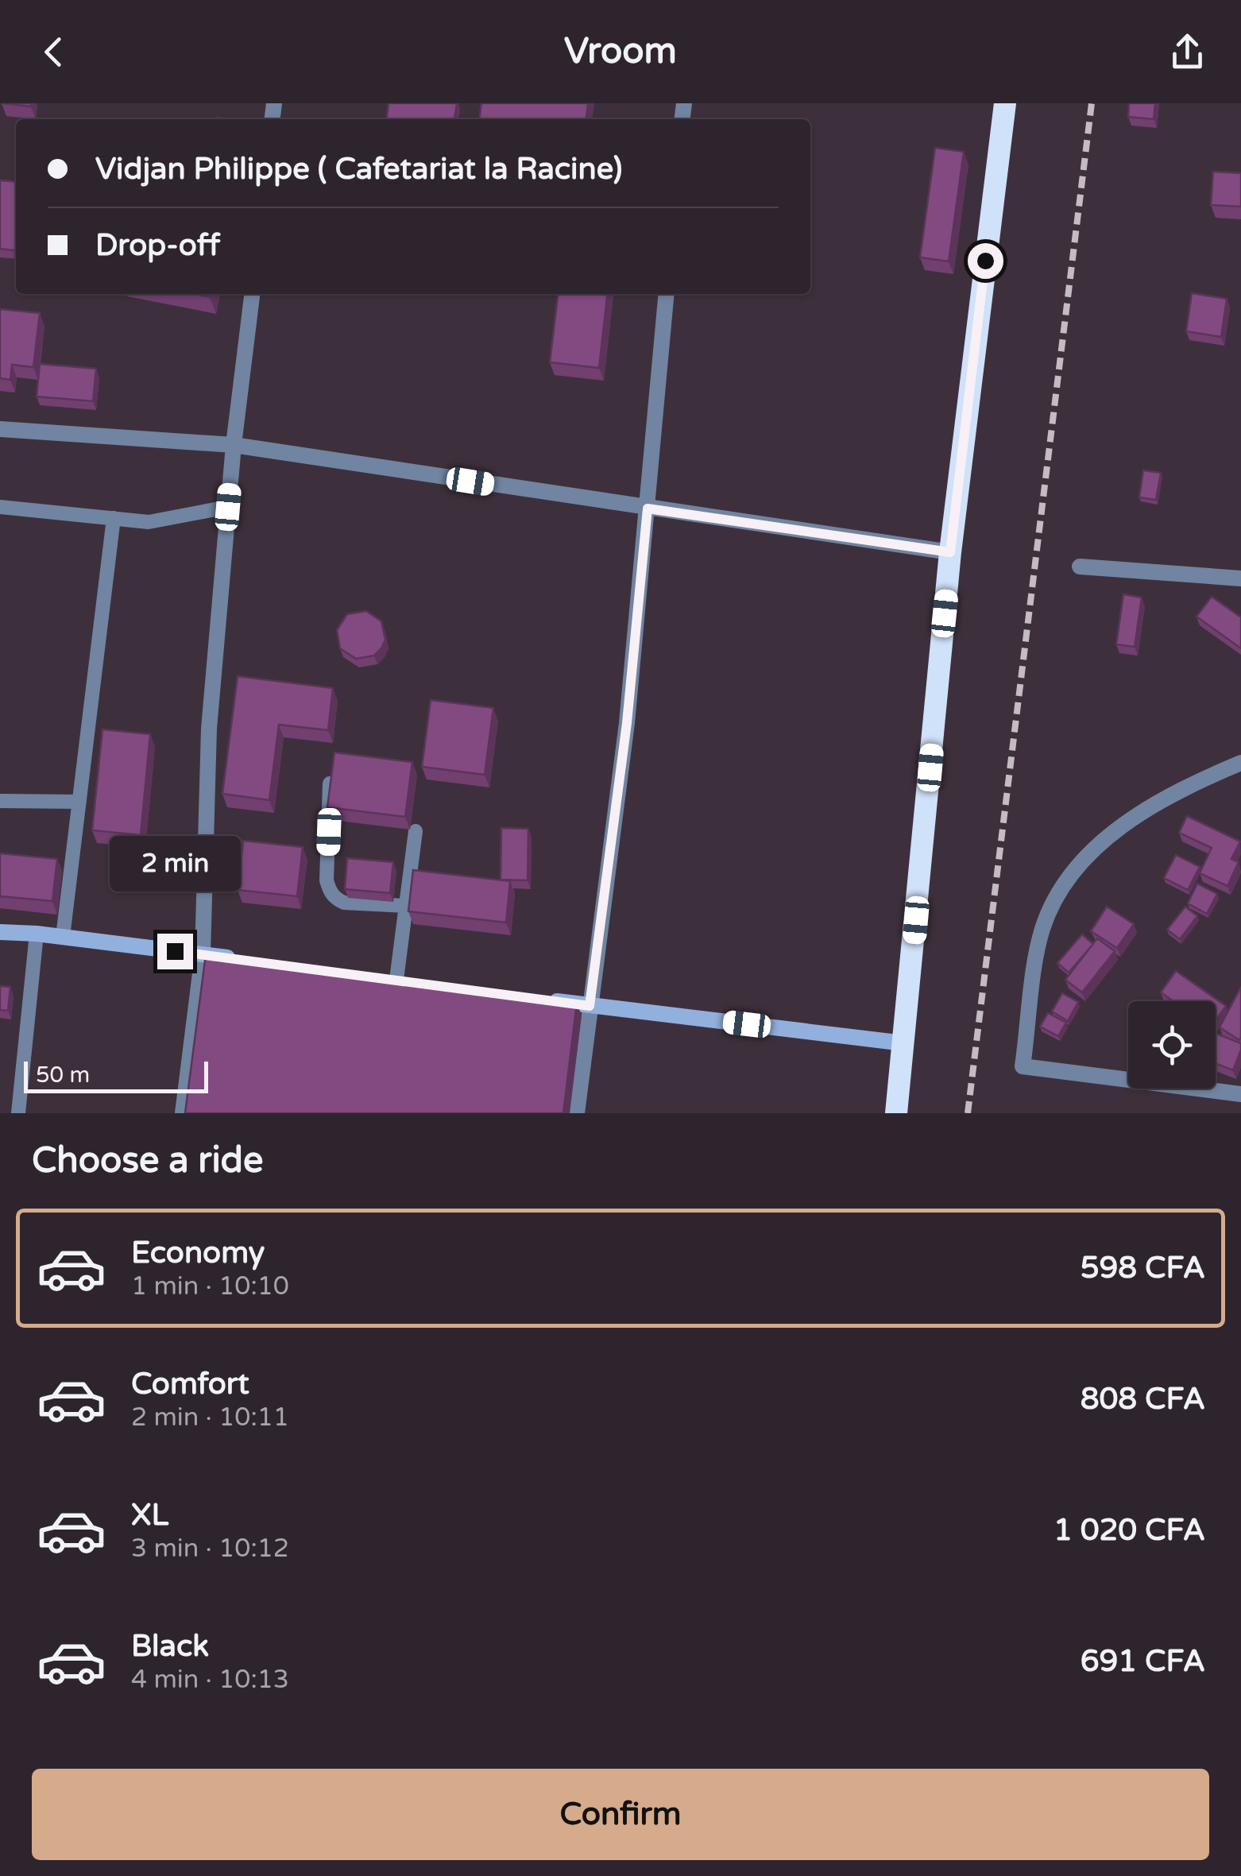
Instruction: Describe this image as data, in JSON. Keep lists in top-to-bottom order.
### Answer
{
  "scale_bar": "50 m",
  "page": {
    "header": "Vroom",
    "banner": ["Vidjan Philippe ( Cafetariat la Racine)", "Drop-off"],
    "bubble": "2 min",
    "scale": "50 m",
    "heading": "Choose a ride",
    "list": [
      {
        "name": "Economy",
        "note": "1 min · 10:10",
        "value": "598 CFA"
      },
      {
        "name": "Comfort",
        "note": "2 min · 10:11",
        "value": "808 CFA"
      },
      {
        "name": "XL",
        "note": "3 min · 10:12",
        "value": "1 020 CFA"
      },
      {
        "name": "Black",
        "note": "4 min · 10:13",
        "value": "691 CFA"
      }
    ],
    "buttons": "Confirm"
  }
}
